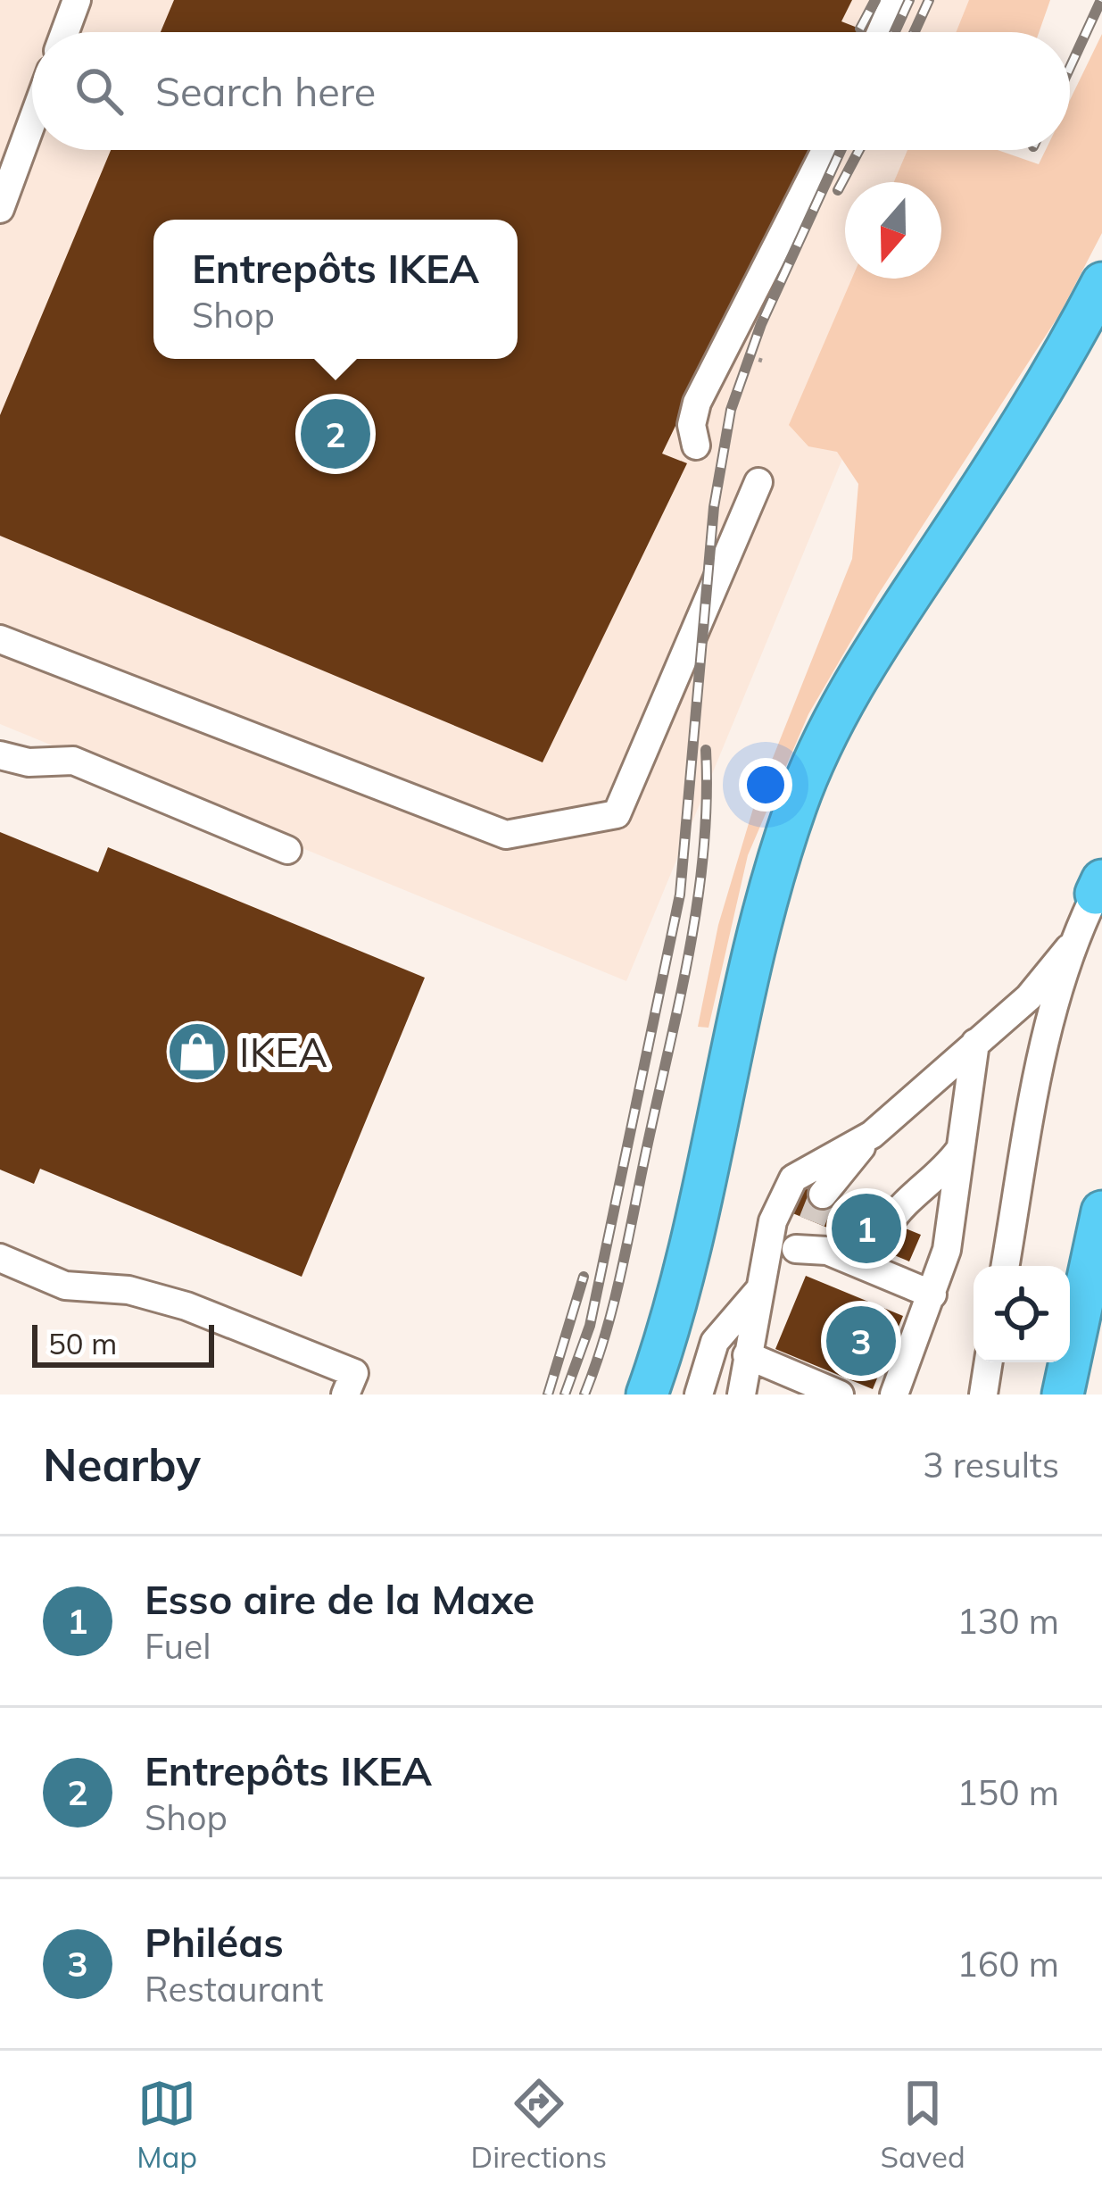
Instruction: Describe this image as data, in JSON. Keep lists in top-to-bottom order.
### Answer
{
  "places": {
    "shop": ["IKEA"]
  },
  "scale_bar": "50 m",
  "north": "bottom",
  "page": {
    "search": "Search here",
    "popup": ["Entrepôts IKEA", "Shop"],
    "pins": ["2", "1", "3"],
    "scale": "50 m",
    "heading": ["Nearby", "3 results"],
    "list": [
      {
        "mark": "1",
        "name": "Esso aire de la Maxe",
        "note": "Fuel",
        "value": "130 m"
      },
      {
        "mark": "2",
        "name": "Entrepôts IKEA",
        "note": "Shop",
        "value": "150 m"
      },
      {
        "mark": "3",
        "name": "Philéas",
        "note": "Restaurant",
        "value": "160 m"
      }
    ],
    "nav": ["Map", "Directions", "Saved"]
  }
}
